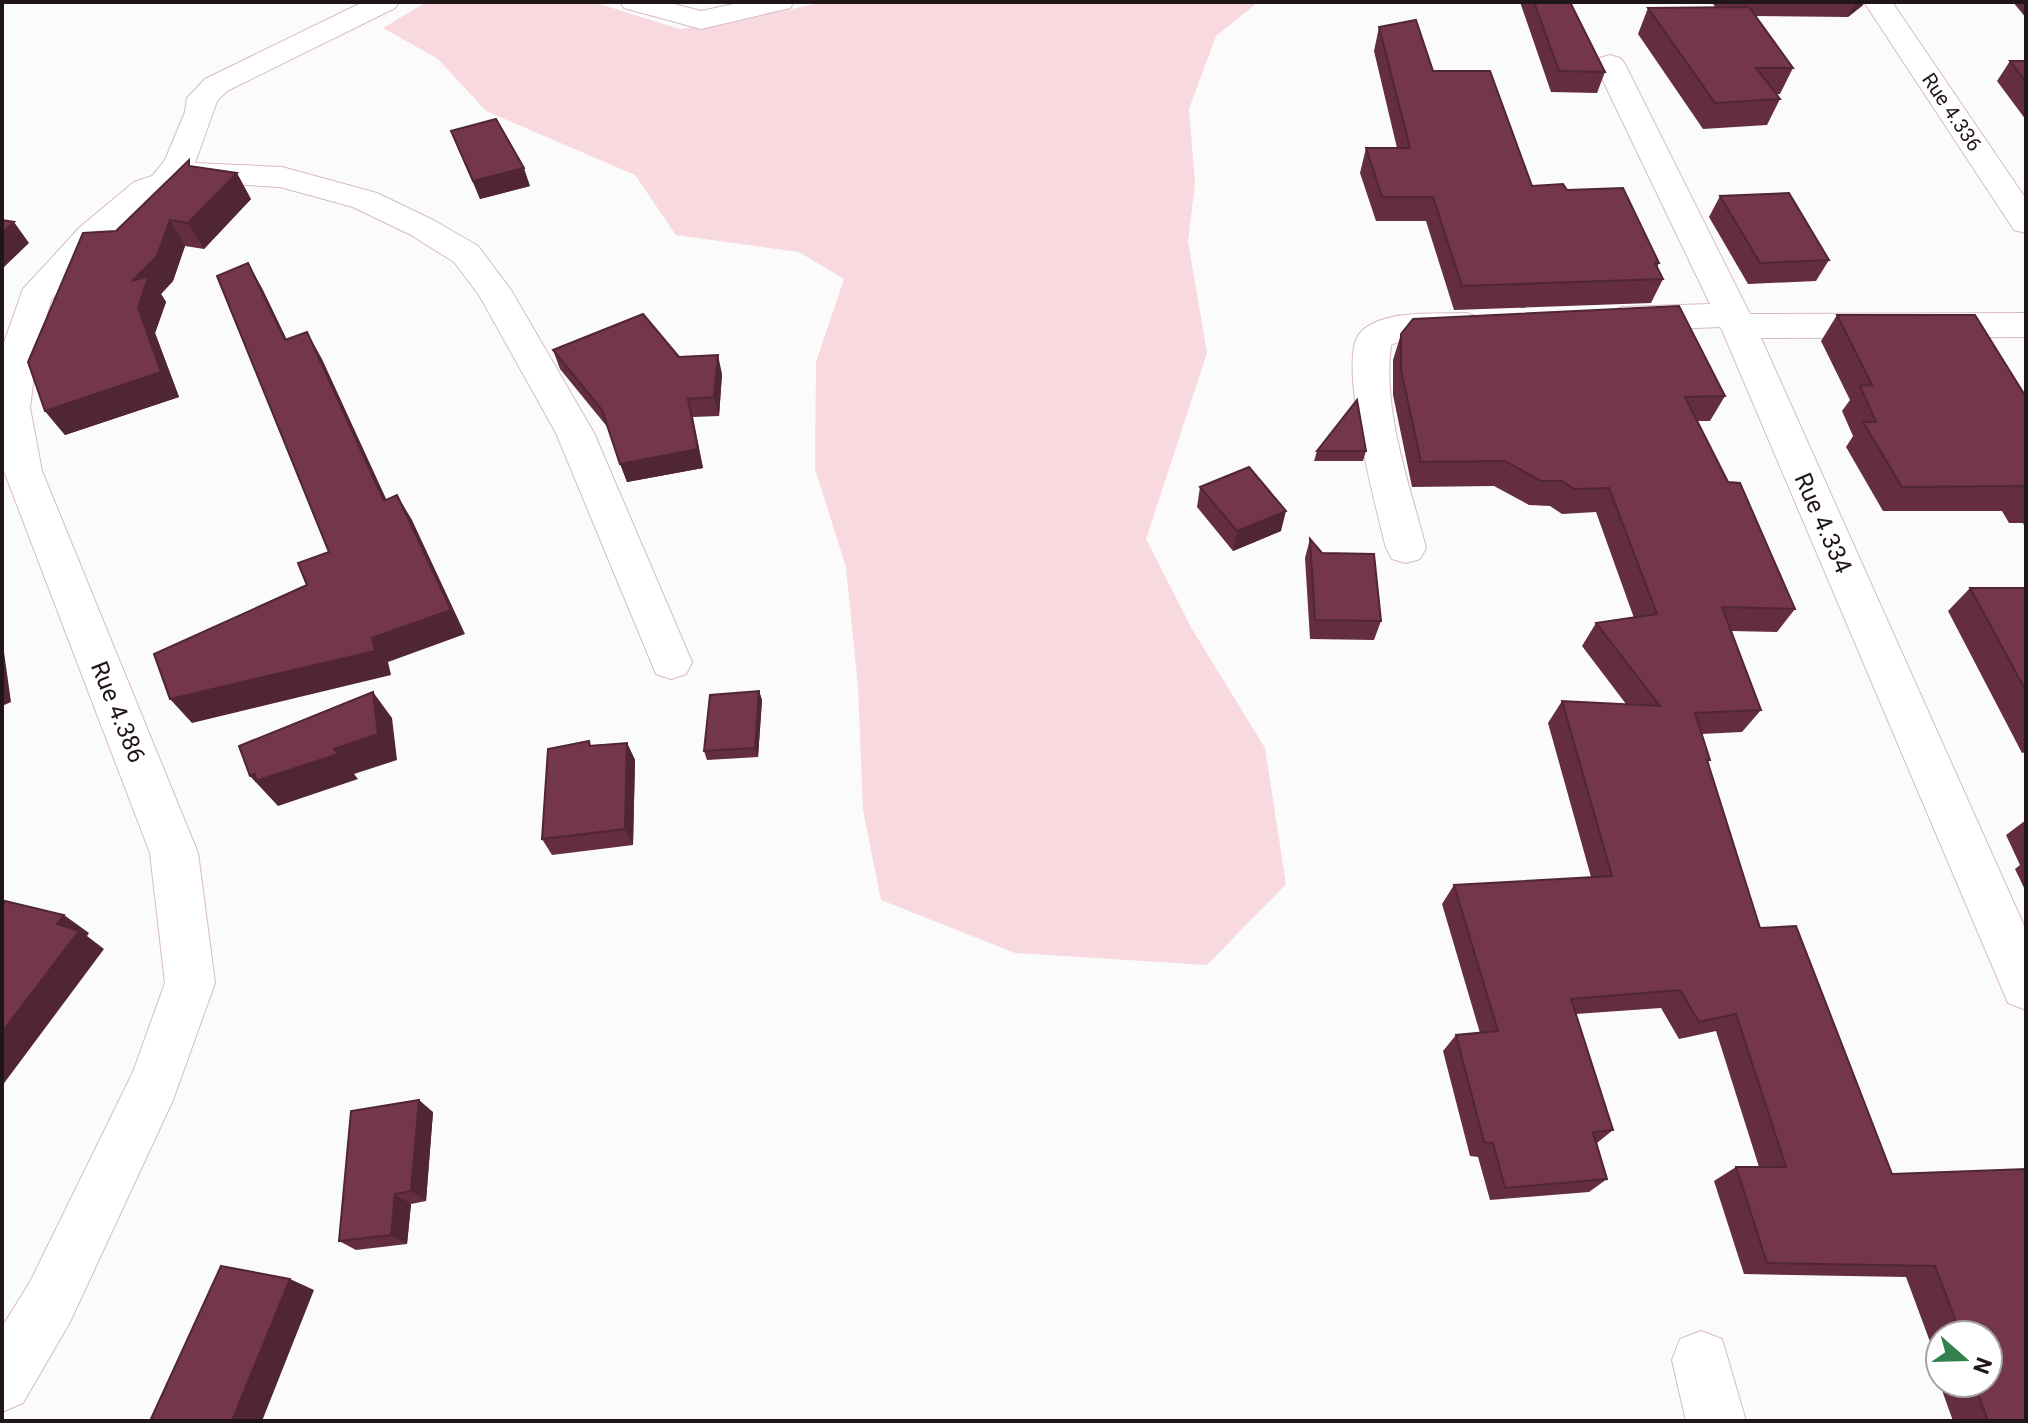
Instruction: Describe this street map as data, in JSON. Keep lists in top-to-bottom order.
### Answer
{
  "streets": {
    "street": ["Rue 4.336", "Rue 4.334", "Rue 4.386"]
  },
  "north": "right"
}
